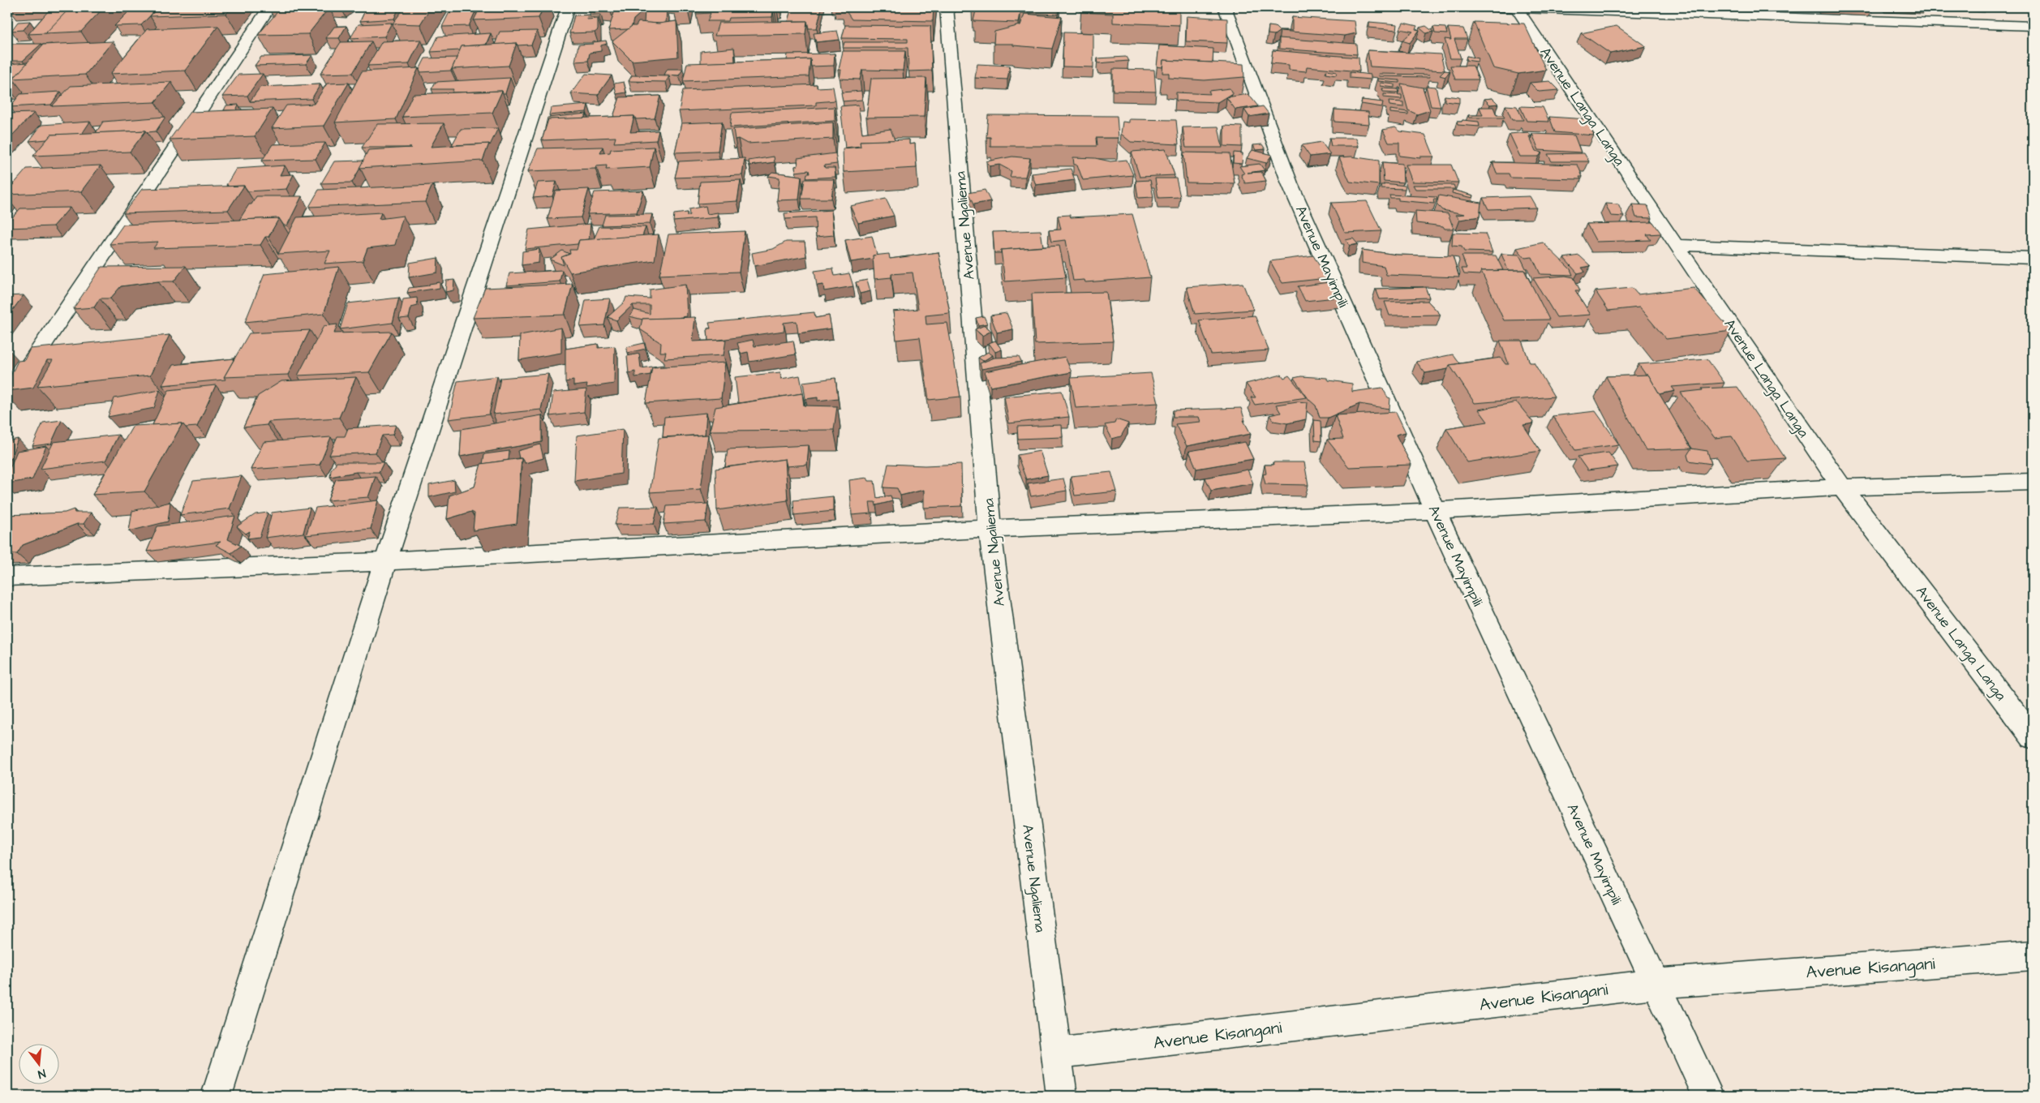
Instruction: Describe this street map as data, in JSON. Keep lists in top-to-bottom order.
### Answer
{
  "streets": {
    "street": [
      "Avenue Langa Langa",
      "Avenue Ngaliema",
      "Avenue Mayimpili",
      "Avenue Kisangani"
    ]
  },
  "crossings": [
    ["Avenue Ngaliema", "Avenue Kisangani"],
    ["Avenue Mayimpili", "Avenue Kisangani"]
  ],
  "north": "bottom"
}
